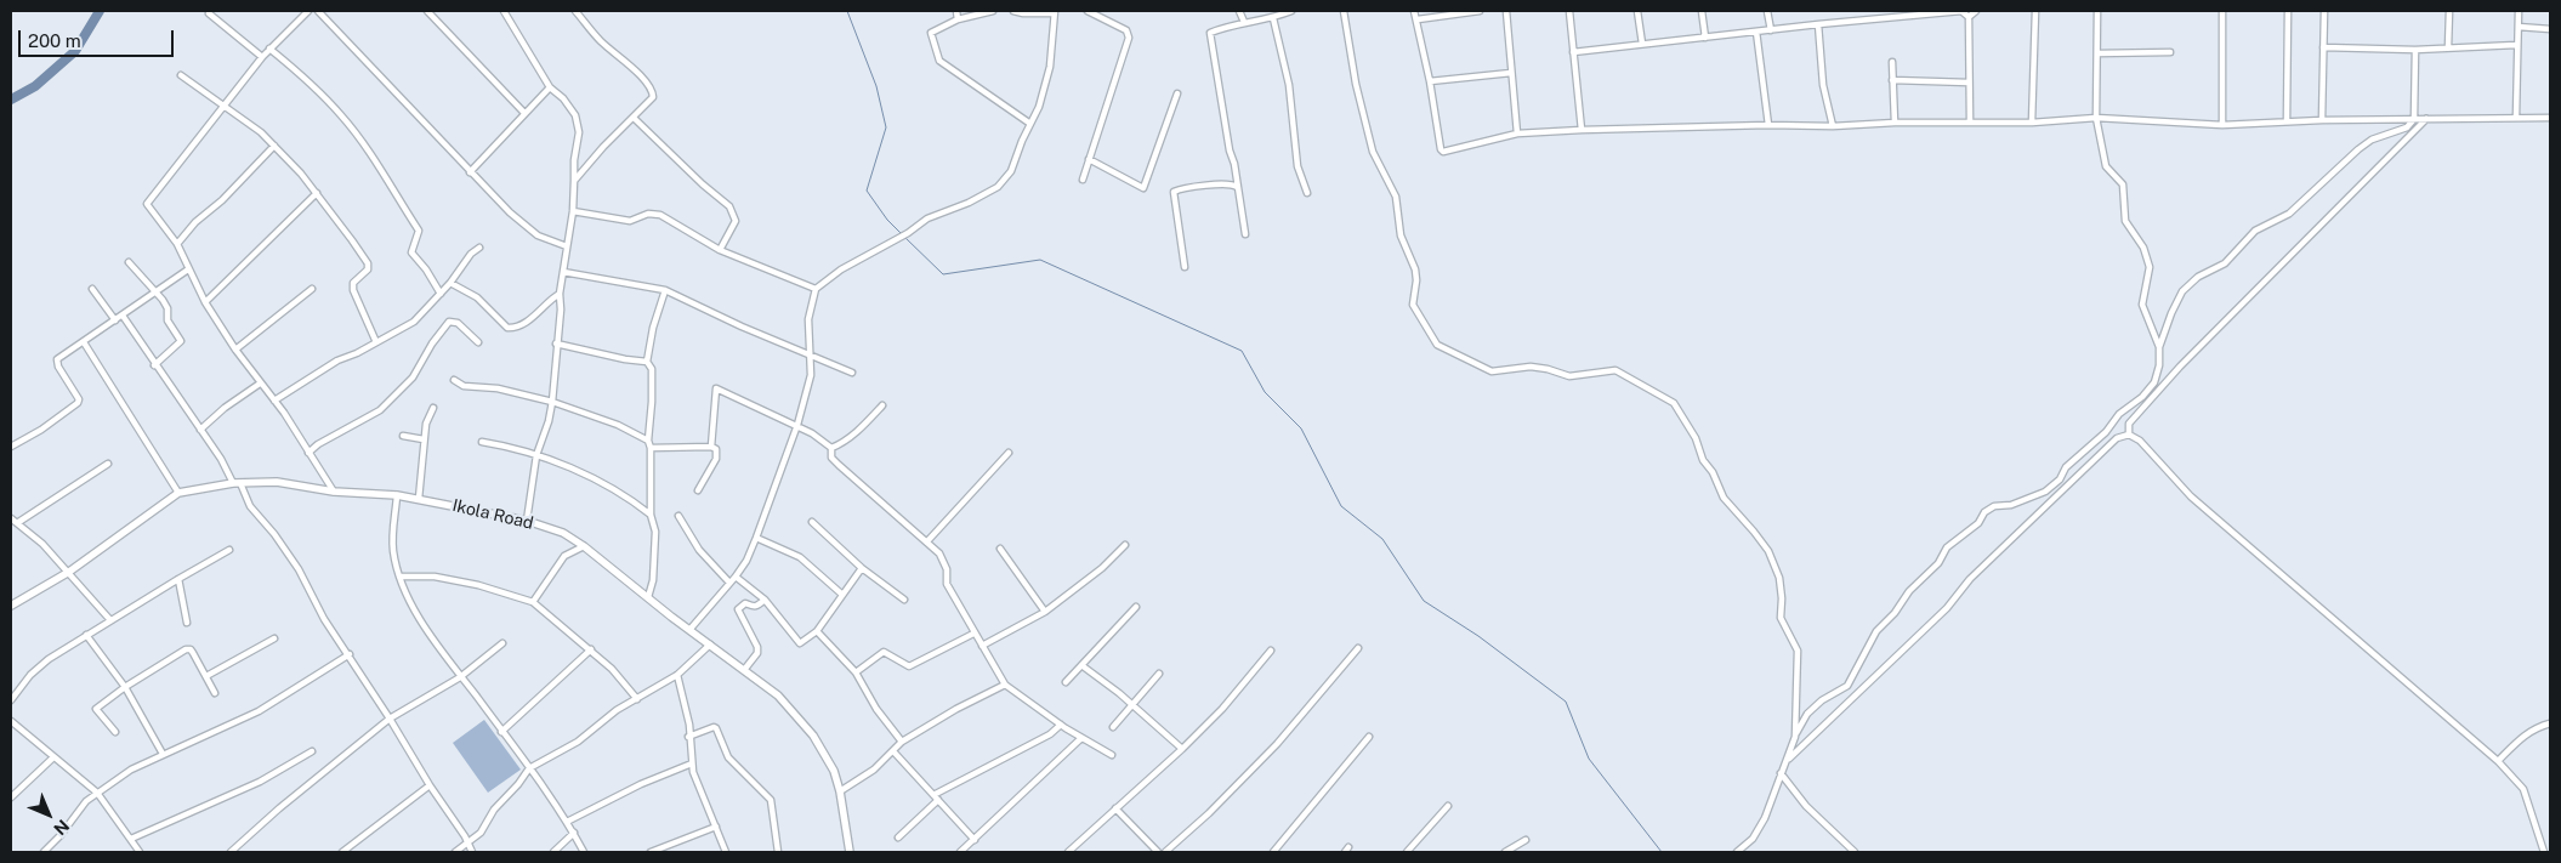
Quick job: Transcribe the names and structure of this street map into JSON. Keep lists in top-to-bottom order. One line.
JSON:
{"streets":{"street":["Ikola Road"]},"scale_bar":"200 m","north":"bottom right"}
